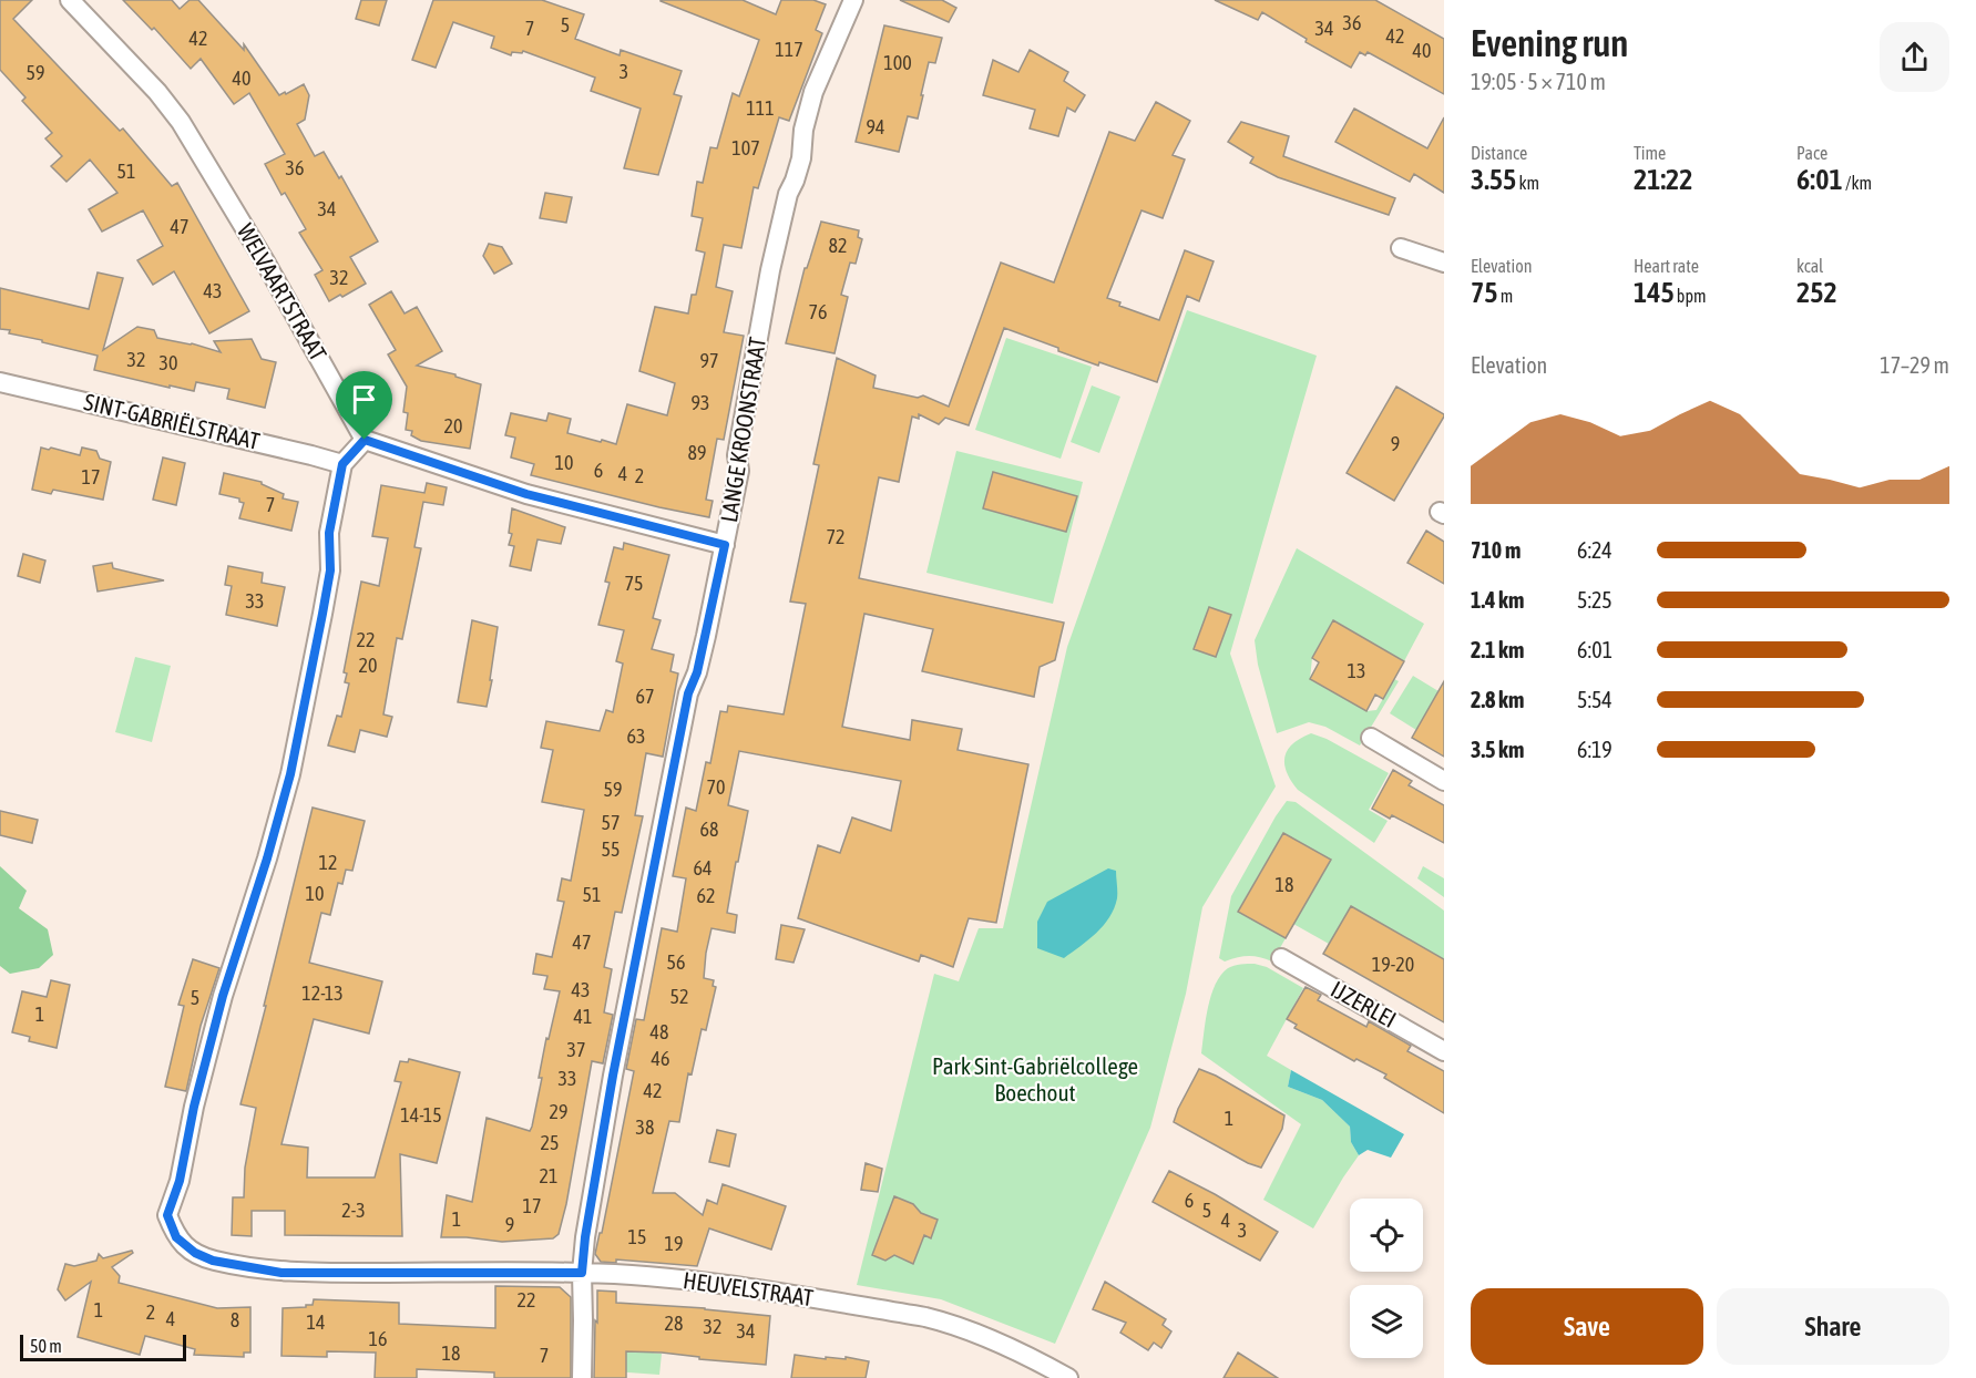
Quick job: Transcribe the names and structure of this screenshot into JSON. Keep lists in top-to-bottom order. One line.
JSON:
{"streets":{"street":["WELVAARTSTRAAT","SINT-GABRIËLSTRAAT","LANGE KROONSTRAAT","IJZERLEI","HEUVELSTRAAT"]},"crossings":[["SINT-GABRIËLSTRAAT","HEUVELSTRAAT"],["LANGE KROONSTRAAT","HEUVELSTRAAT"]],"parks":["Park Sint-Gabriëlcollege Boechout"],"house_numbers":["36","5","7","34","42","42","117","40","100","3","59","40","111","94","107","36","51","34","47","82","32","43","76","32","97","30","93","20","9","89","10","6","4","2","17","7","72","75","33","22","20","13","67","63","70","59","57","68","55","12","64","18","10","51","62","47","56","19-20","43","12-13","52","5","1","41","48","37","46","33","42","29","14-15","1","38","25","21","6","17","2-3","5","1","4","9","3","15","19","22","1","2","4","8","14","28","32","34","16","18","7"],"scale_bar":"50 m","page":{"heading":["Evening run","19:05 · 5 × 710 m"],"stats":[["Distance","3.55 km"],["Time","21:22"],["Pace","6:01 /km"],["Elevation","75 m"],["Heart rate","145 bpm"],["kcal","252"]],"chart":["Elevation","17–29 m"],"list":[{"name":"710 m","note":"6:24"},{"name":"1.4 km","note":"5:25"},{"name":"2.1 km","note":"6:01"},{"name":"2.8 km","note":"5:54"},{"name":"3.5 km","note":"6:19"}],"buttons":["Save","Share"],"scale":"50 m"}}
